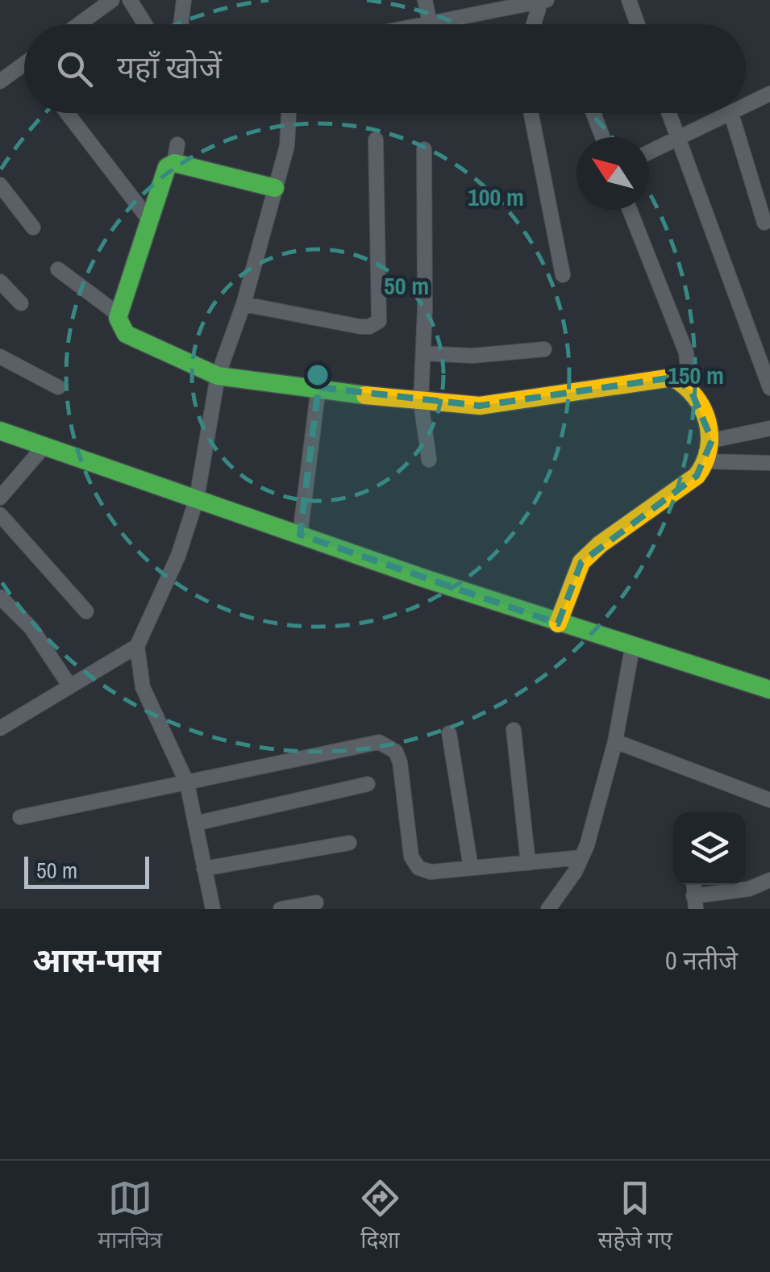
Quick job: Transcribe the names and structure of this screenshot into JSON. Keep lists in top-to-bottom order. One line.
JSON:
{"scale_bar":"50 m","north":"top left","page":{"search":"यहाँ खोजें","scale":"50 m","heading":["आस-पास","0 नतीजे"],"nav":["मानचित्र","दिशा","सहेजे गए"]},"rings":["100 m","50 m","150 m"]}
